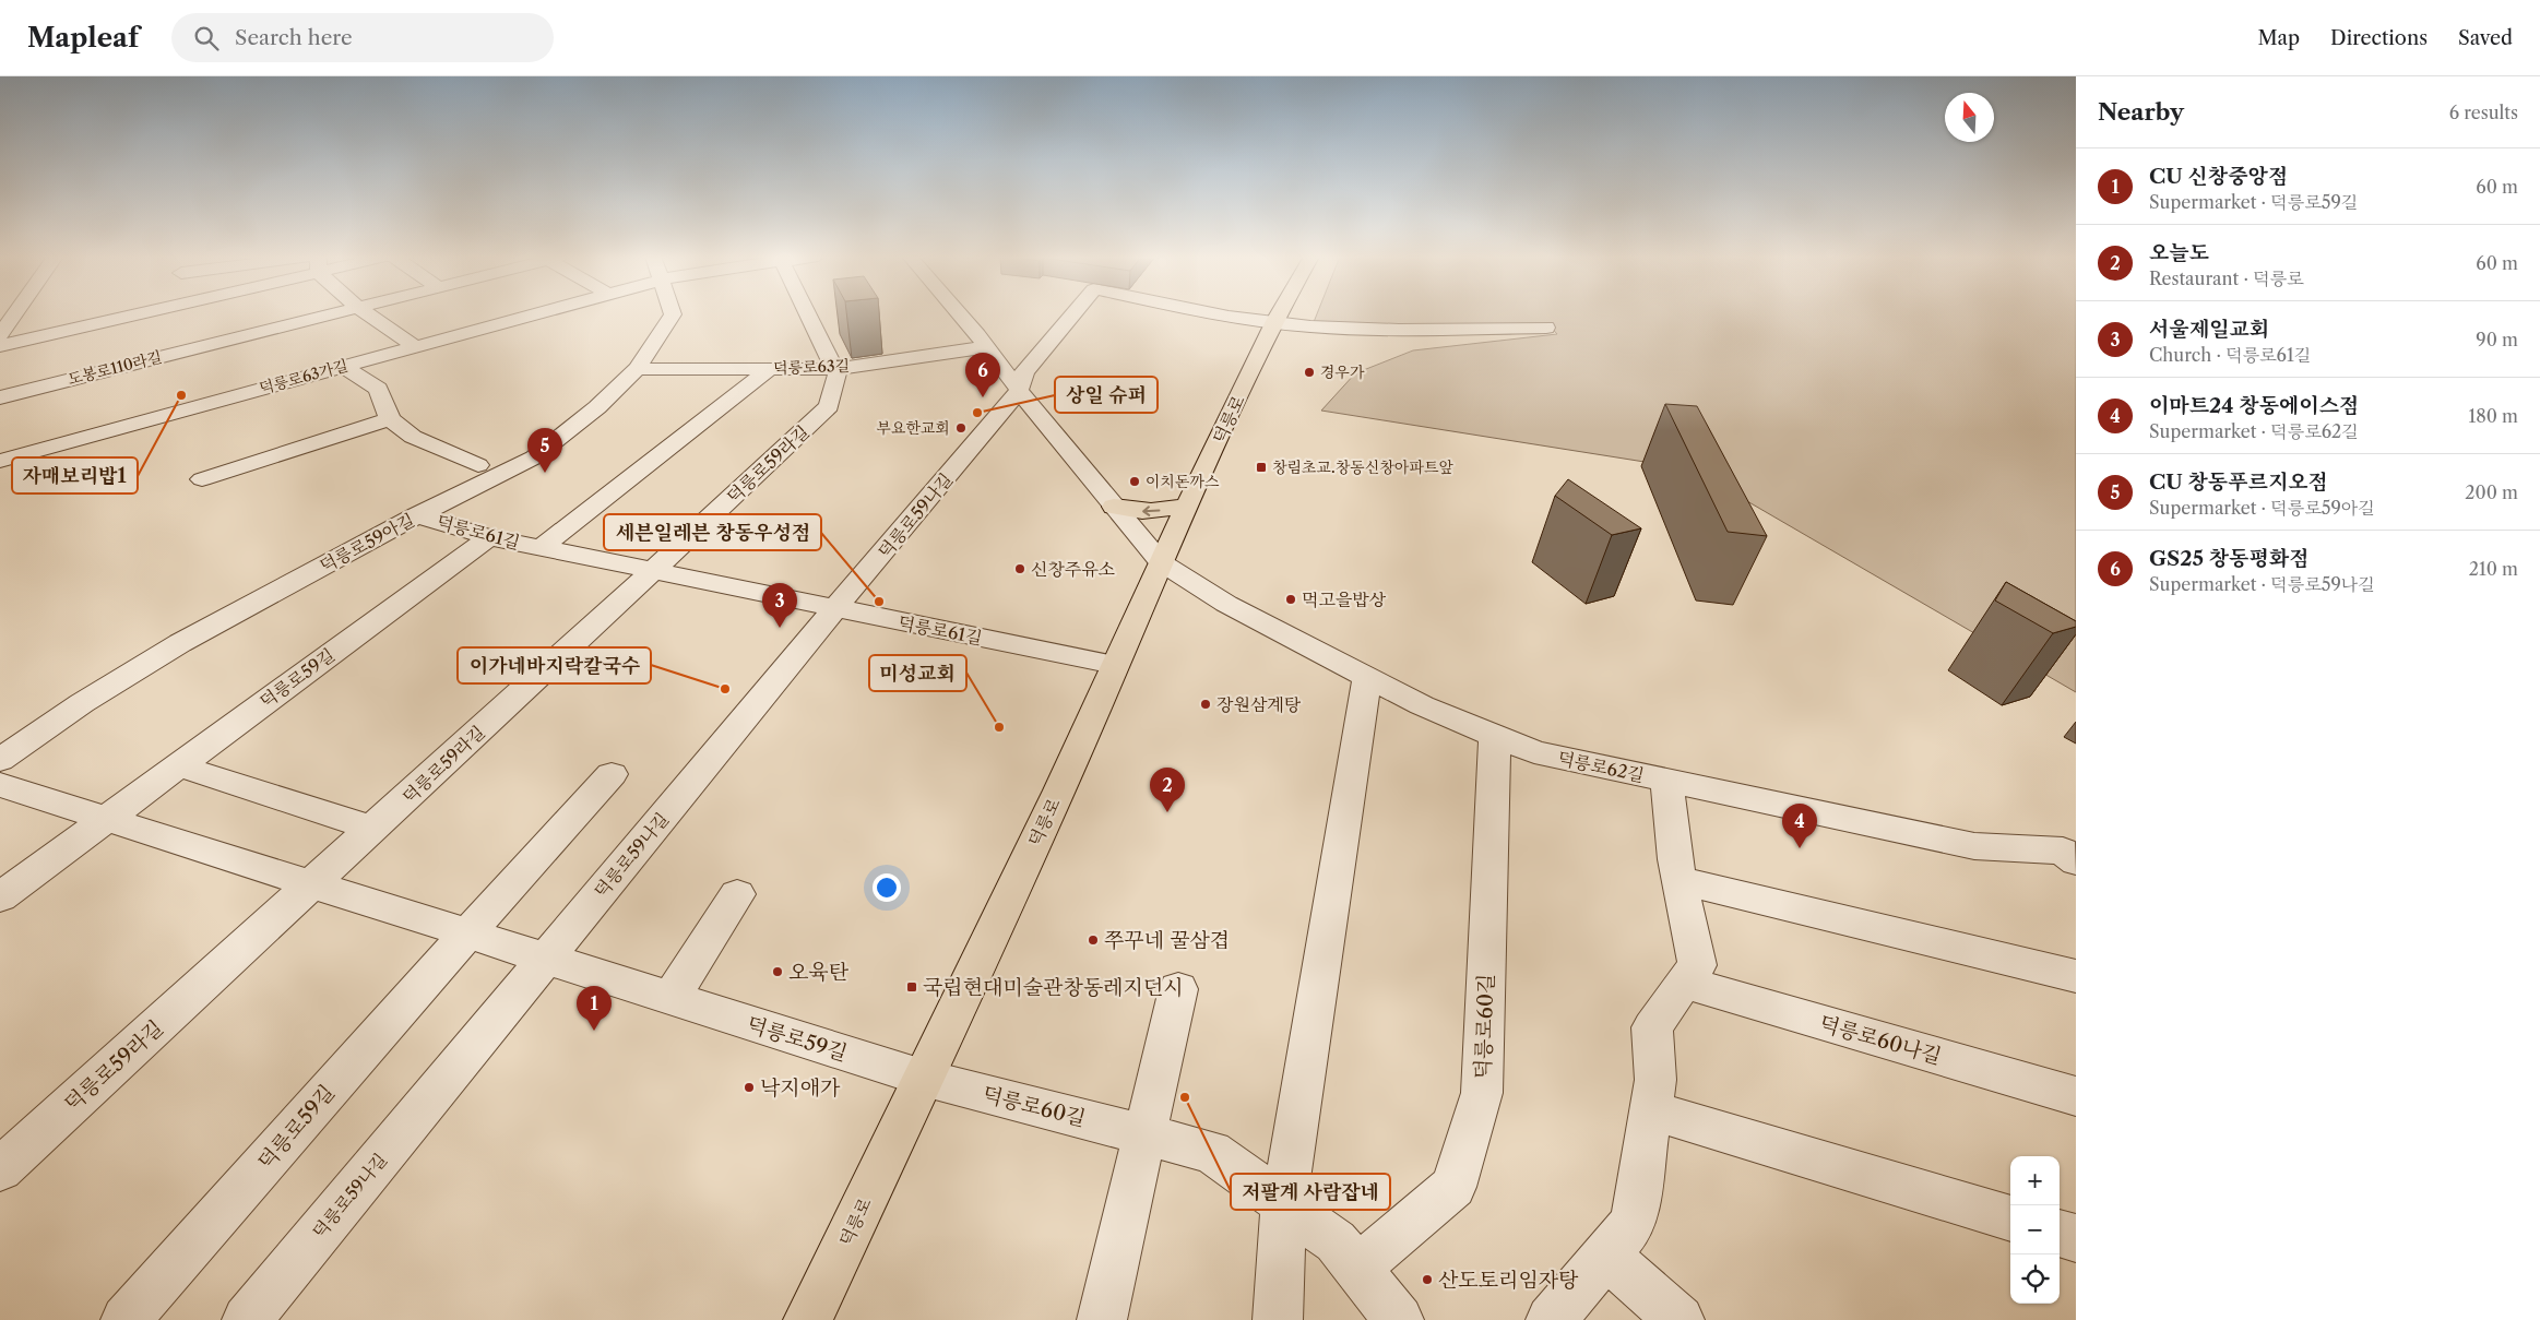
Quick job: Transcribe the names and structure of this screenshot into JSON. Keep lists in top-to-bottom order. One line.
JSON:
{"streets":{"main road":["덕릉로"],"street":["덕릉로63길","도봉로110라길","덕릉로63가길","덕릉로59라길","덕릉로59나길","덕릉로61길","덕릉로59아길","덕릉로59길","덕릉로62길","덕릉로60길","덕릉로60나길"]},"crossings":[["덕릉로63길","덕릉로59라길"],["덕릉로63길","덕릉로61길"],["덕릉로63길","덕릉로59아길"],["덕릉로","덕릉로61길"],["덕릉로","덕릉로59길"],["덕릉로","덕릉로62길"],["덕릉로","덕릉로60길"],["덕릉로59라길","덕릉로61길"],["덕릉로59라길","덕릉로59길"],["덕릉로59나길","덕릉로61길"],["덕릉로59나길","덕릉로59길"],["덕릉로61길","덕릉로59아길"],["덕릉로61길","덕릉로59길"],["덕릉로59길","덕릉로60길"],["덕릉로62길","덕릉로60길"]],"places":{"other":["경우가","자매보리밥1","상일 슈퍼","부요한교회","이치돈까스","신창주유소","먹고을밥상","세븐일레븐 창동우성점","이가네바지락칼국수","장원삼계탕","미성교회","쭈꾸네 꿀삼겹","오육탄","낙지애가","저팔계 사람잡네","산도토리임자탕"],"transit":["창림초교.창동신창아파트앞","국립현대미술관창동레지던시"]},"north":"top","page":{"header":"Mapleaf","search":"Search here","nav":["Map","Directions","Saved"],"heading":["Nearby","6 results"],"list":[{"mark":"1","name":"CU 신창중앙점","note":"Supermarket · 덕릉로59길","value":"60 m"},{"mark":"2","name":"오늘도","note":"Restaurant · 덕릉로","value":"60 m"},{"mark":"3","name":"서울제일교회","note":"Church · 덕릉로61길","value":"90 m"},{"mark":"4","name":"이마트24 창동에이스점","note":"Supermarket · 덕릉로62길","value":"180 m"},{"mark":"5","name":"CU 창동푸르지오점","note":"Supermarket · 덕릉로59아길","value":"200 m"},{"mark":"6","name":"GS25 창동평화점","note":"Supermarket · 덕릉로59나길","value":"210 m"}],"pins":["6","5","3","2","4","1"],"map_buttons":["+","−"]}}
